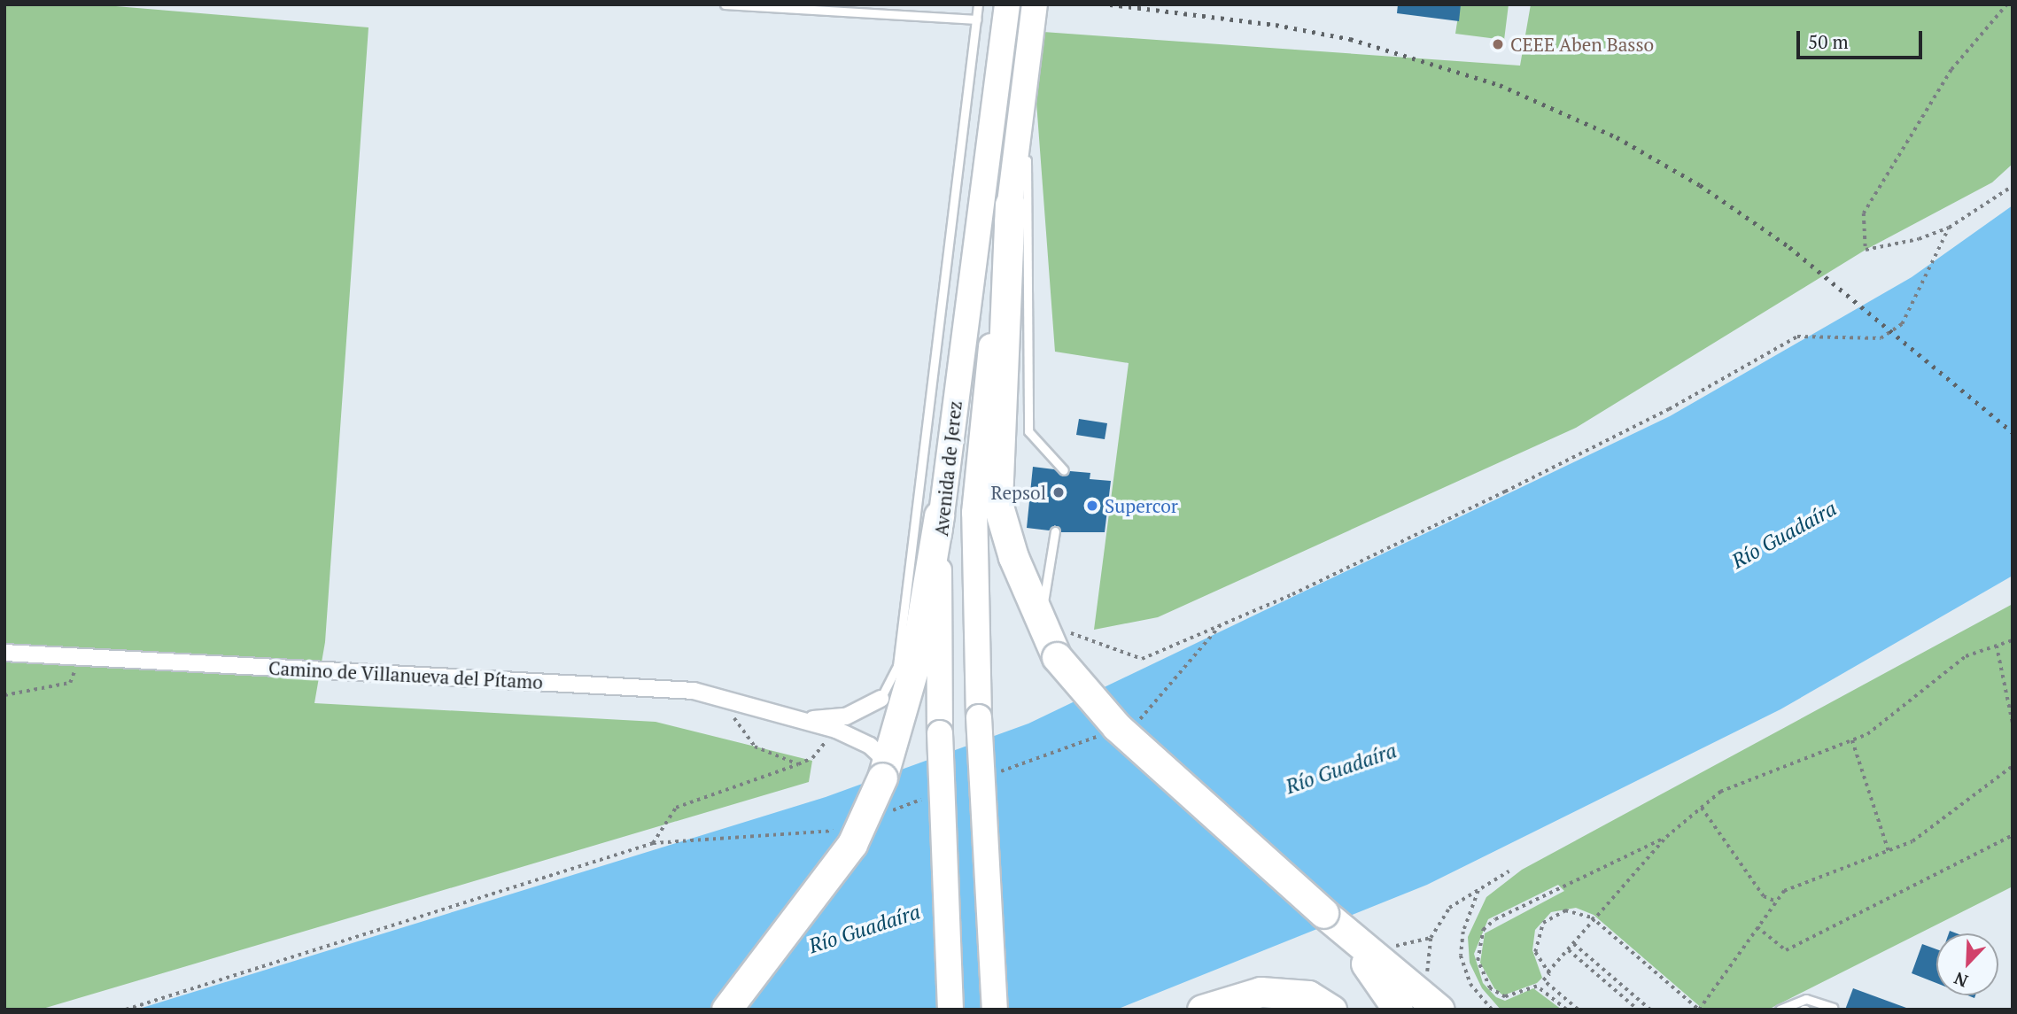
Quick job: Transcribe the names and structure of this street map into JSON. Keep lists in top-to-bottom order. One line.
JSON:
{"streets":{"main road":["Avenida de Jerez"],"street":["Camino de Villanueva del Pítamo"]},"water":["Río Guadaíra"],"places":["CEEE Aben Basso","Repsol","Supercor"],"scale_bar":"50 m","north":"bottom left"}
